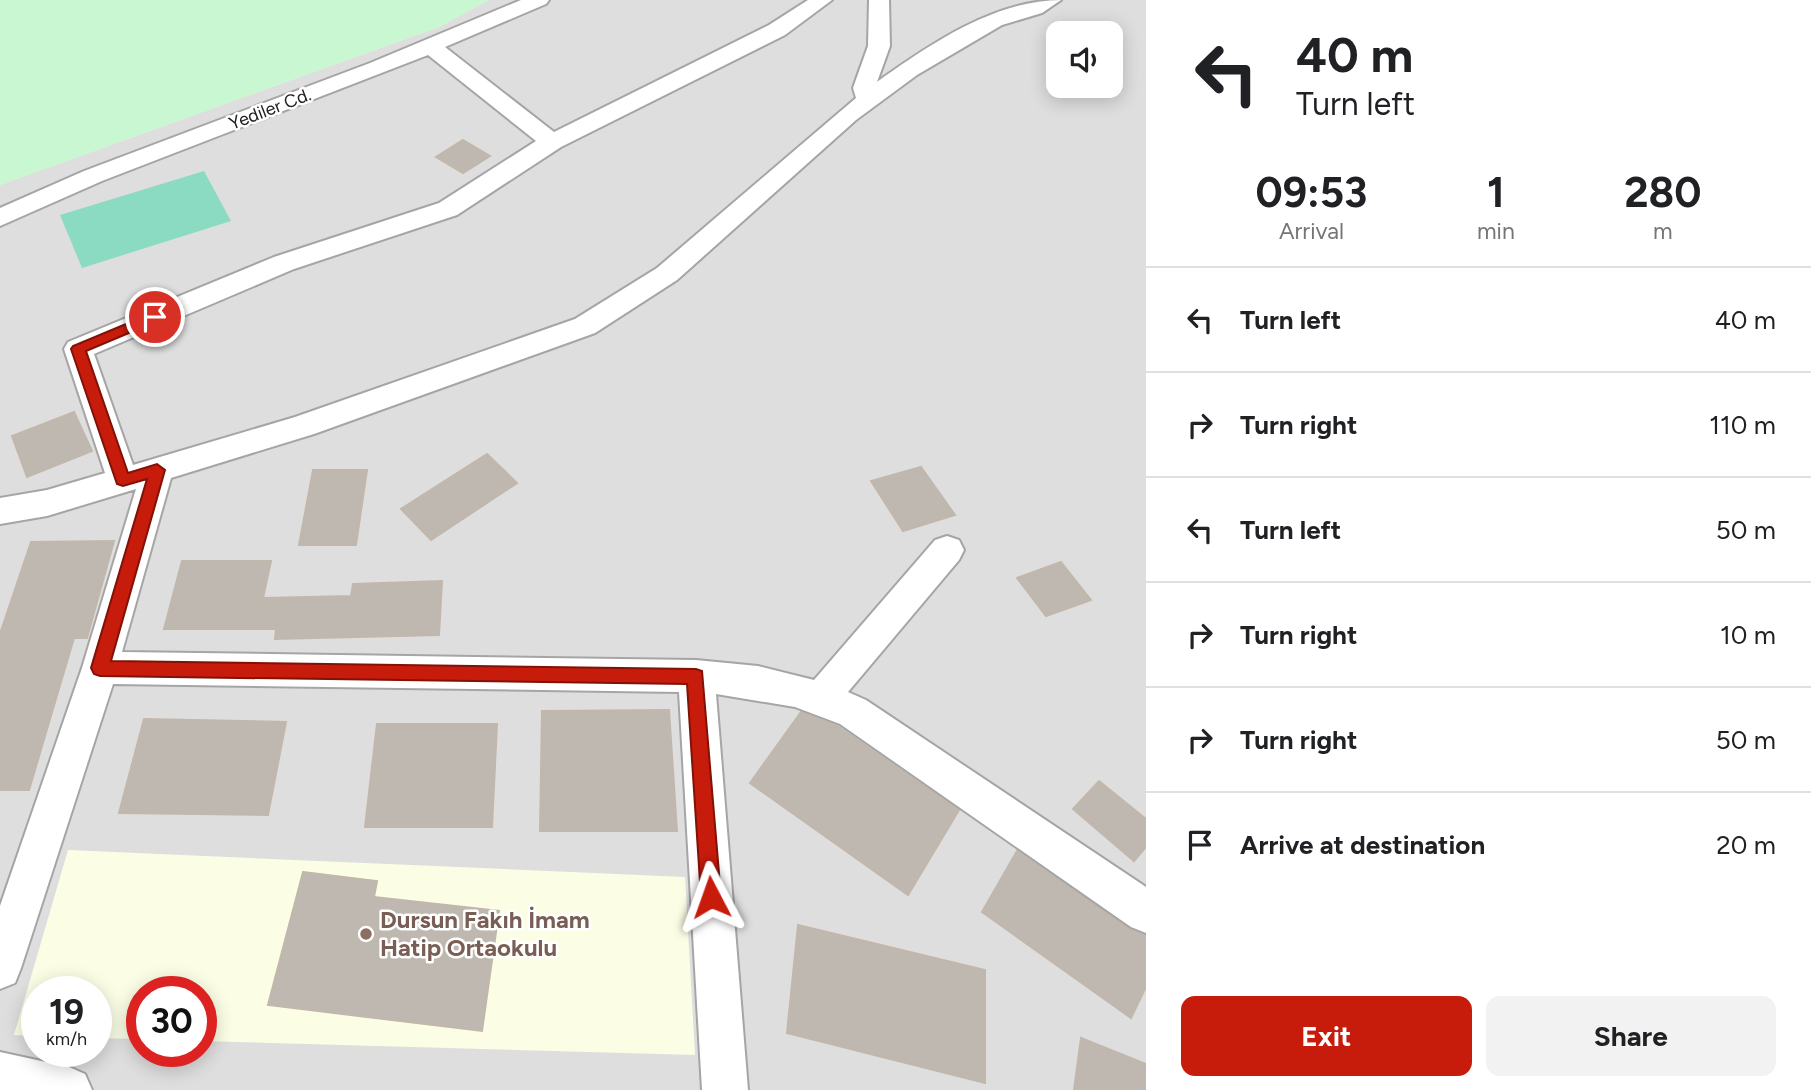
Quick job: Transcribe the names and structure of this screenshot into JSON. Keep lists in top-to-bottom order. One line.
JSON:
{"streets":{"street":["Yediler Cd."]},"places":["Dursun Fakıh İmam Hatip Ortaokulu"],"page":{"turn":["40 m","Turn left"],"eta":["09:53","Arrival","1","min","280","m"],"list":[{"name":"Turn left","value":"40 m"},{"name":"Turn right","value":"110 m"},{"name":"Turn left","value":"50 m"},{"name":"Turn right","value":"10 m"},{"name":"Turn right","value":"50 m"},{"name":"Arrive at destination","value":"20 m"}],"speed":"19 km/h","limit":"30","buttons":["Exit","Share"]}}
